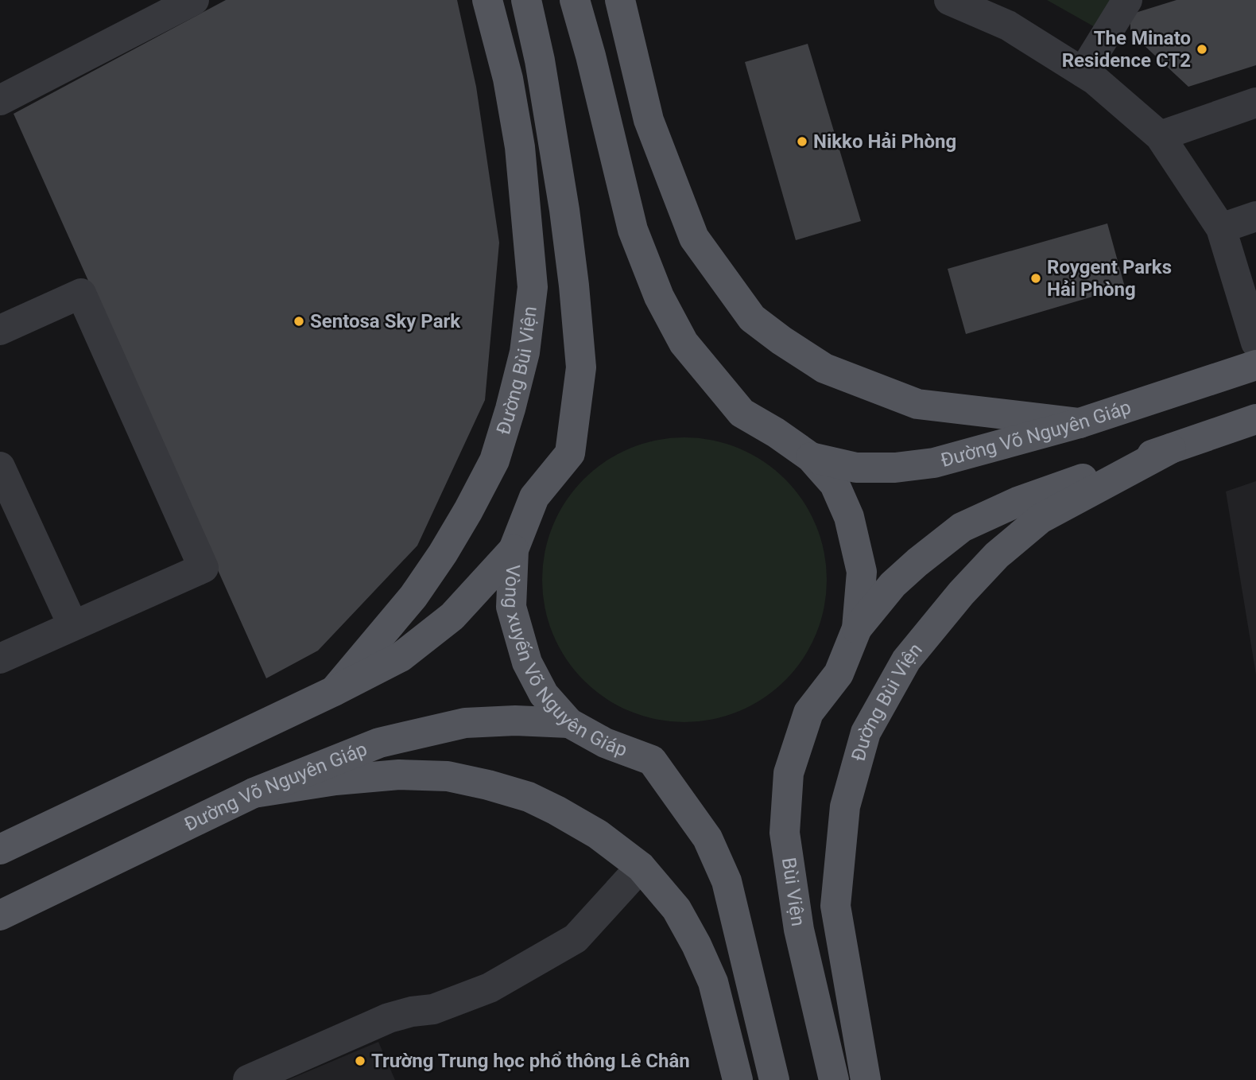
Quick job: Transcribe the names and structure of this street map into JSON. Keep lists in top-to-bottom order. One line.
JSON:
{"streets":{"main road":["Đường Bùi Viện","Đường Võ Nguyên Giáp","Vòng xuyến Võ Nguyên Giáp","Bùi Viện"]},"crossings":[["Đường Võ Nguyên Giáp","Vòng xuyến Võ Nguyên Giáp"]],"places":["The Minato Residence CT2","Nikko Hải Phòng","Roygent Parks Hải Phòng","Sentosa Sky Park","Trường Trung học phổ thông Lê Chân"]}
